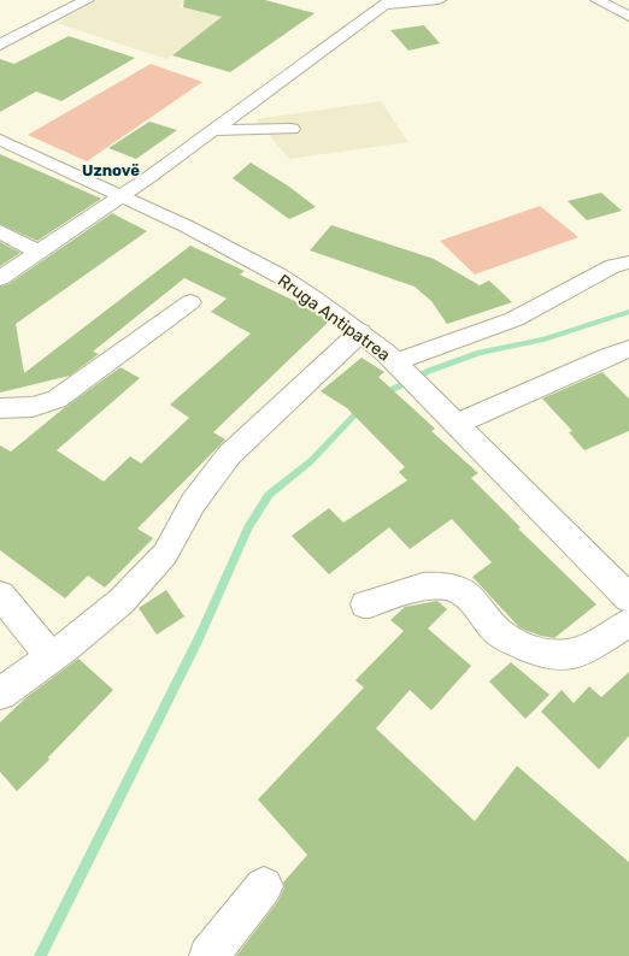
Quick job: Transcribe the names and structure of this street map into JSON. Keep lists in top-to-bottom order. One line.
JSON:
{"streets":{"street":["Rruga Antipatrea"]},"districts":["Uznovë"]}
